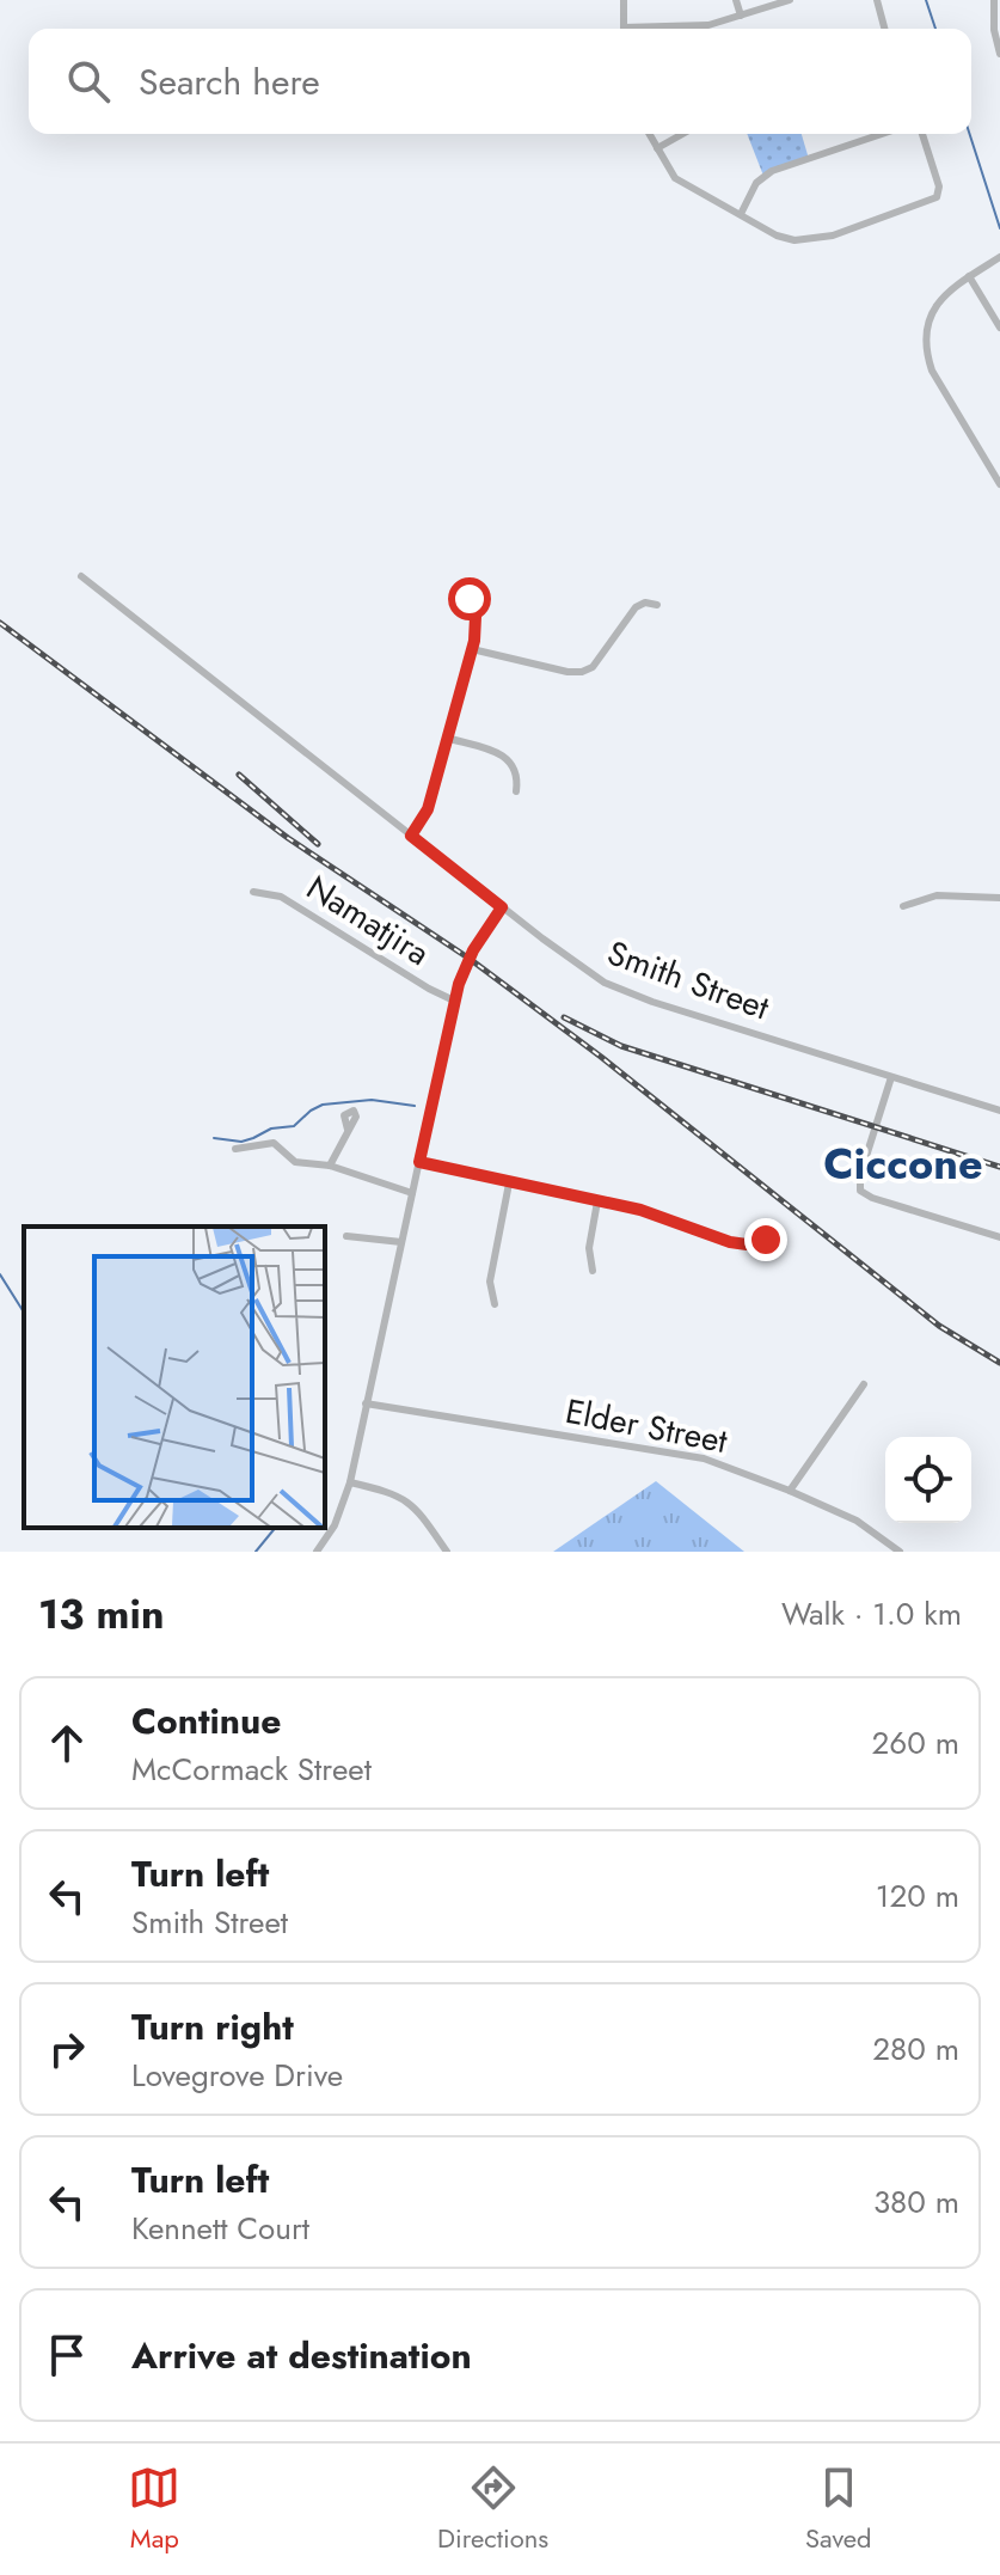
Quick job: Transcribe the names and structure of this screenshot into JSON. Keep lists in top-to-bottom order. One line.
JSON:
{"streets":{"street":["Namatjira","Smith Street","Elder Street"]},"districts":["Ciccone"],"page":{"search":"Search here","heading":["13 min","Walk · 1.0 km"],"list":[["Continue","McCormack Street","260 m"],["Turn left","Smith Street","120 m"],["Turn right","Lovegrove Drive","280 m"],["Turn left","Kennett Court","380 m"],"Arrive at destination"],"nav":["Map","Directions","Saved"]}}
